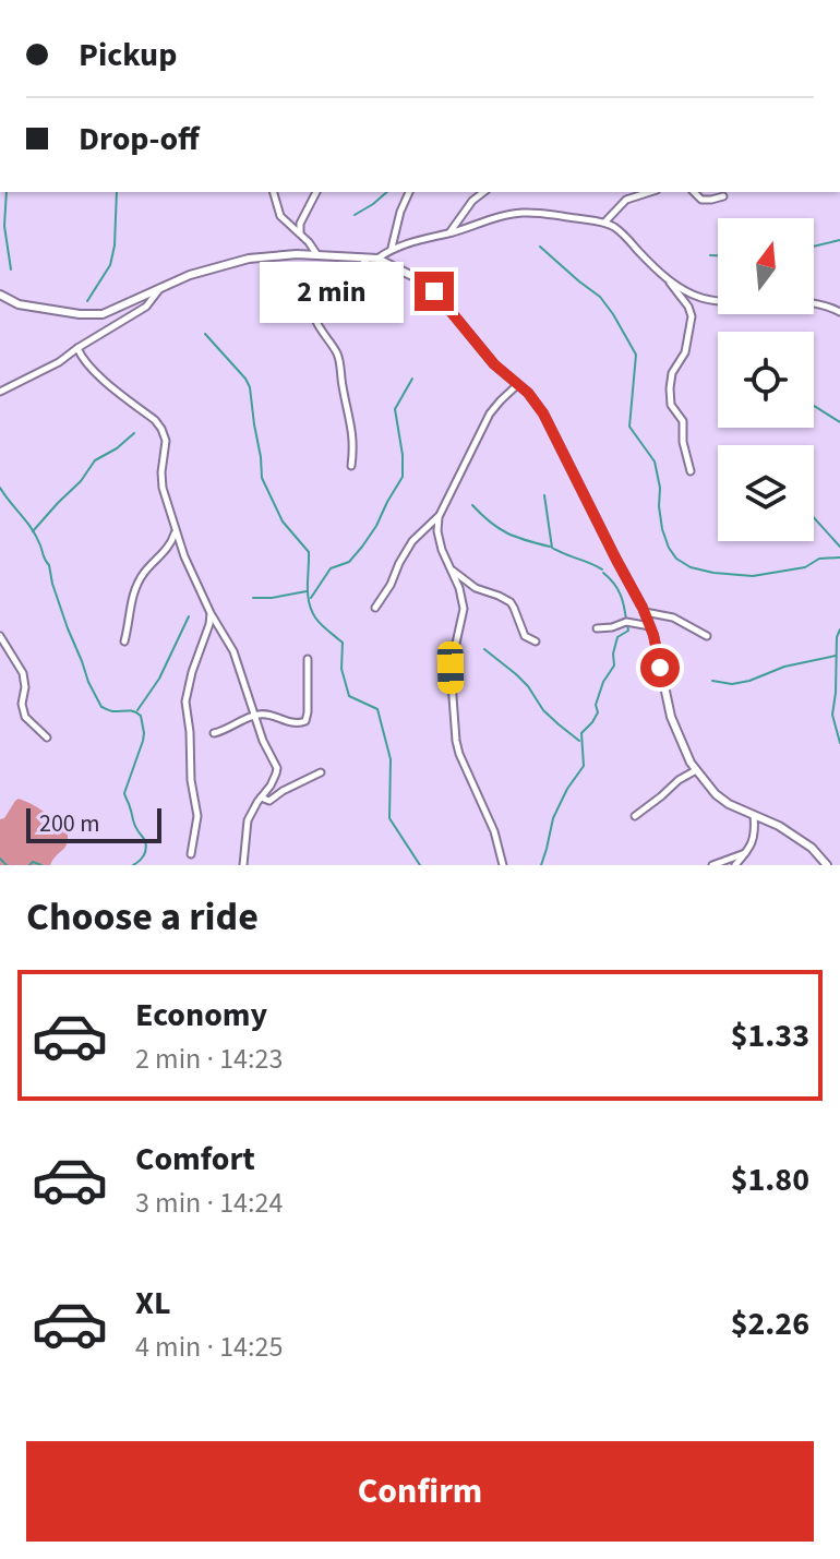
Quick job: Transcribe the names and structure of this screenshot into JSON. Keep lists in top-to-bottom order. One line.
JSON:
{"scale_bar":"200 m","north":"top","page":{"banner":["Pickup","Drop-off"],"bubble":"2 min","scale":"200 m","heading":"Choose a ride","list":[{"name":"Economy","note":"2 min · 14:23","value":"$1.33"},{"name":"Comfort","note":"3 min · 14:24","value":"$1.80"},{"name":"XL","note":"4 min · 14:25","value":"$2.26"}],"buttons":"Confirm"}}
